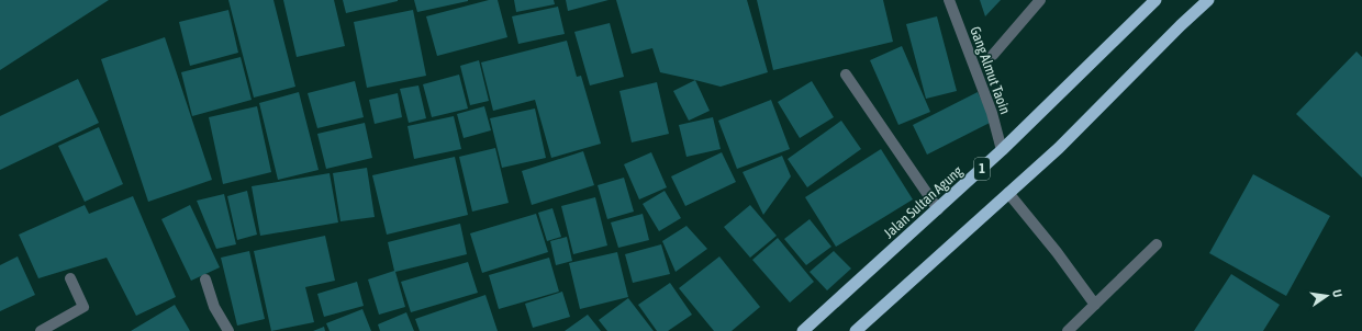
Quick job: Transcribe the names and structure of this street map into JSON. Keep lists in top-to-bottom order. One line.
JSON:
{"streets":{"highway":["1","Jalan Sultan Agung"],"street":["Gang Almut Taoin"]},"crossings":[["Gang Almut Taoin","Jalan Sultan Agung"]],"north":"right"}
